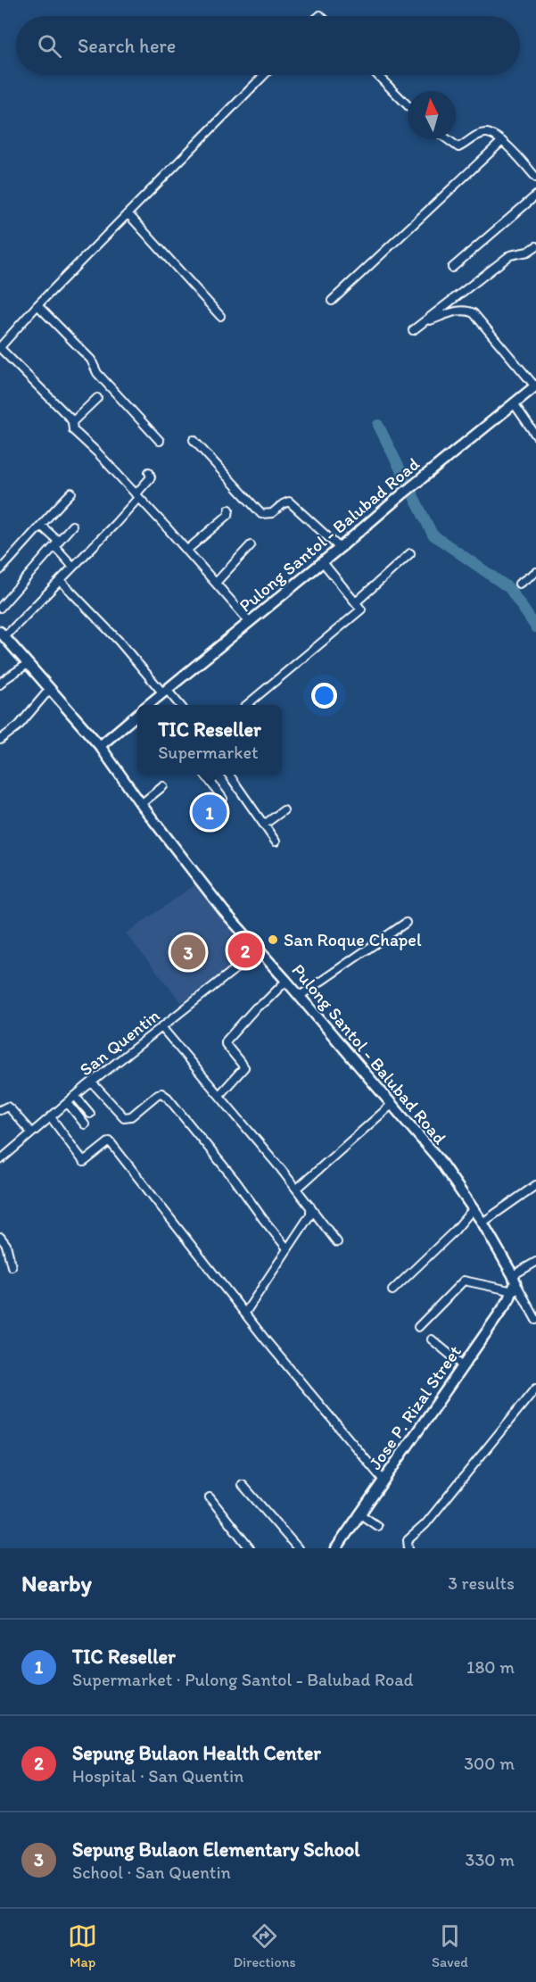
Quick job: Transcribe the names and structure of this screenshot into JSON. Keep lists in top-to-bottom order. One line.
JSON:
{"streets":{"street":["Pulong Santol - Balubad Road","San Quentin","Jose P. Rizal Street"]},"crossings":[["Pulong Santol - Balubad Road","San Quentin"],["Pulong Santol - Balubad Road","Jose P. Rizal Street"]],"places":["San Roque Chapel"],"north":"top","page":{"search":"Search here","popup":["TIC Reseller","Supermarket"],"pins":["1","2","3"],"heading":["Nearby","3 results"],"list":[{"mark":"1","name":"TIC Reseller","note":"Supermarket · Pulong Santol - Balubad Road","value":"180 m"},{"mark":"2","name":"Sepung Bulaon Health Center","note":"Hospital · San Quentin","value":"300 m"},{"mark":"3","name":"Sepung Bulaon Elementary School","note":"School · San Quentin","value":"330 m"}],"nav":["Map","Directions","Saved"]}}
